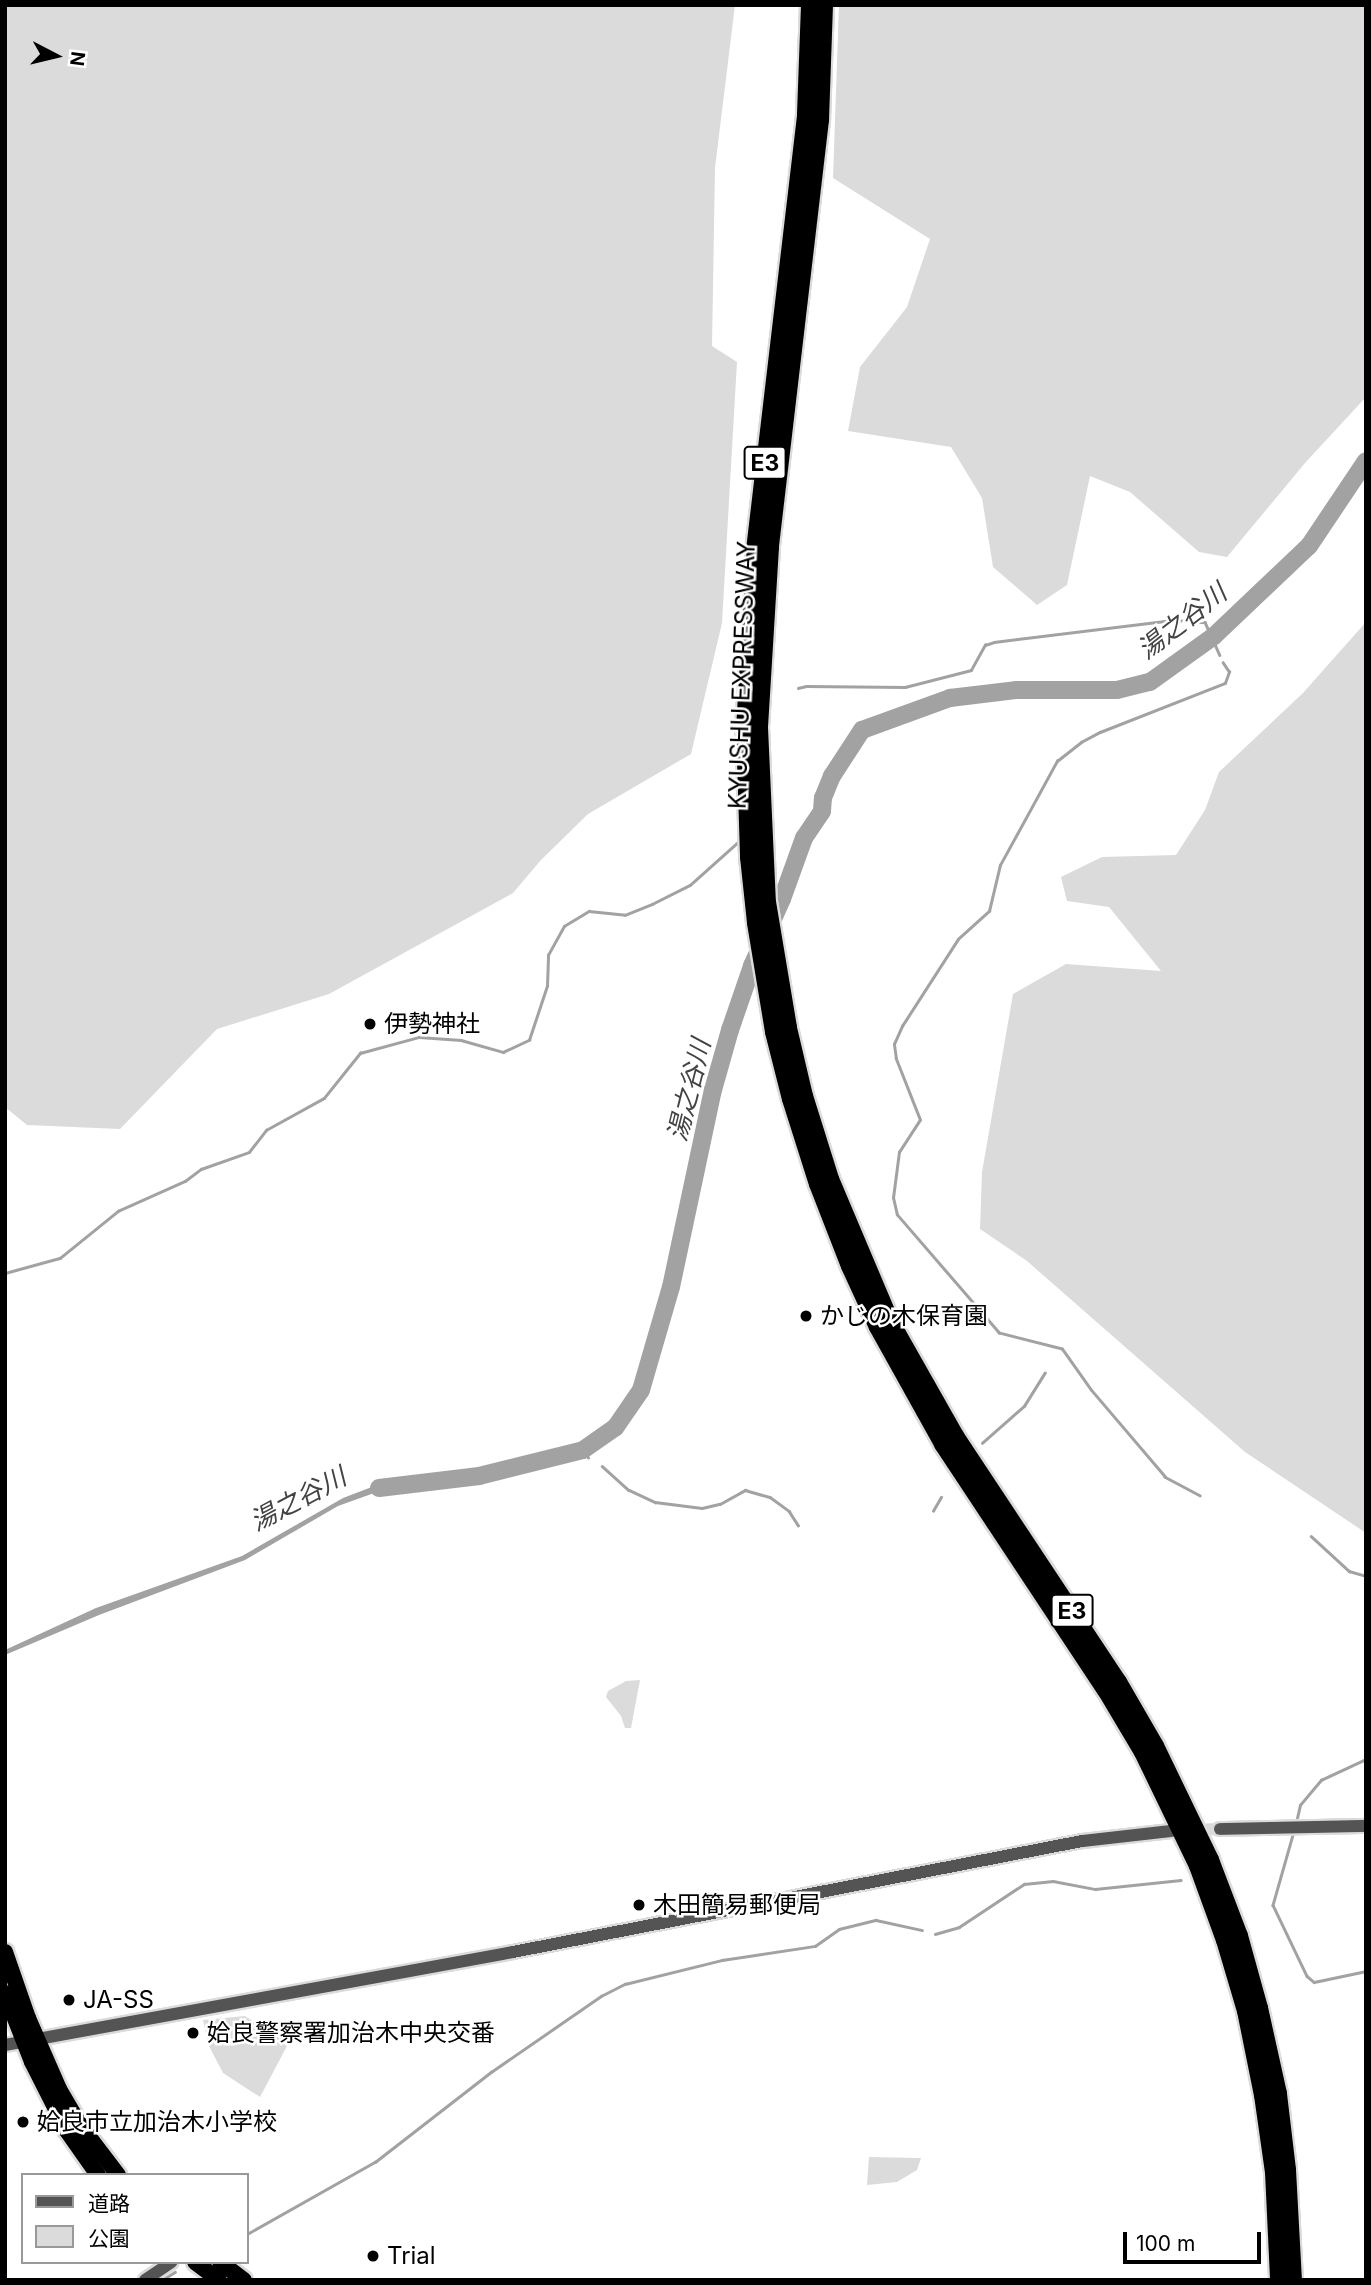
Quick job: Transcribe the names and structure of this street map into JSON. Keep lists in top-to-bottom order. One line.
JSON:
{"streets":{"highway":["E3","KYUSHU EXPRESSWAY"]},"water":["湯之谷川"],"places":["伊勢神社","かじの木保育園","木田簡易郵便局","JA-SS","姶良警察署加治木中央交番","姶良市立加治木小学校","Trial"],"legend":["道路","公園"],"scale_bar":"100 m","north":"right"}
